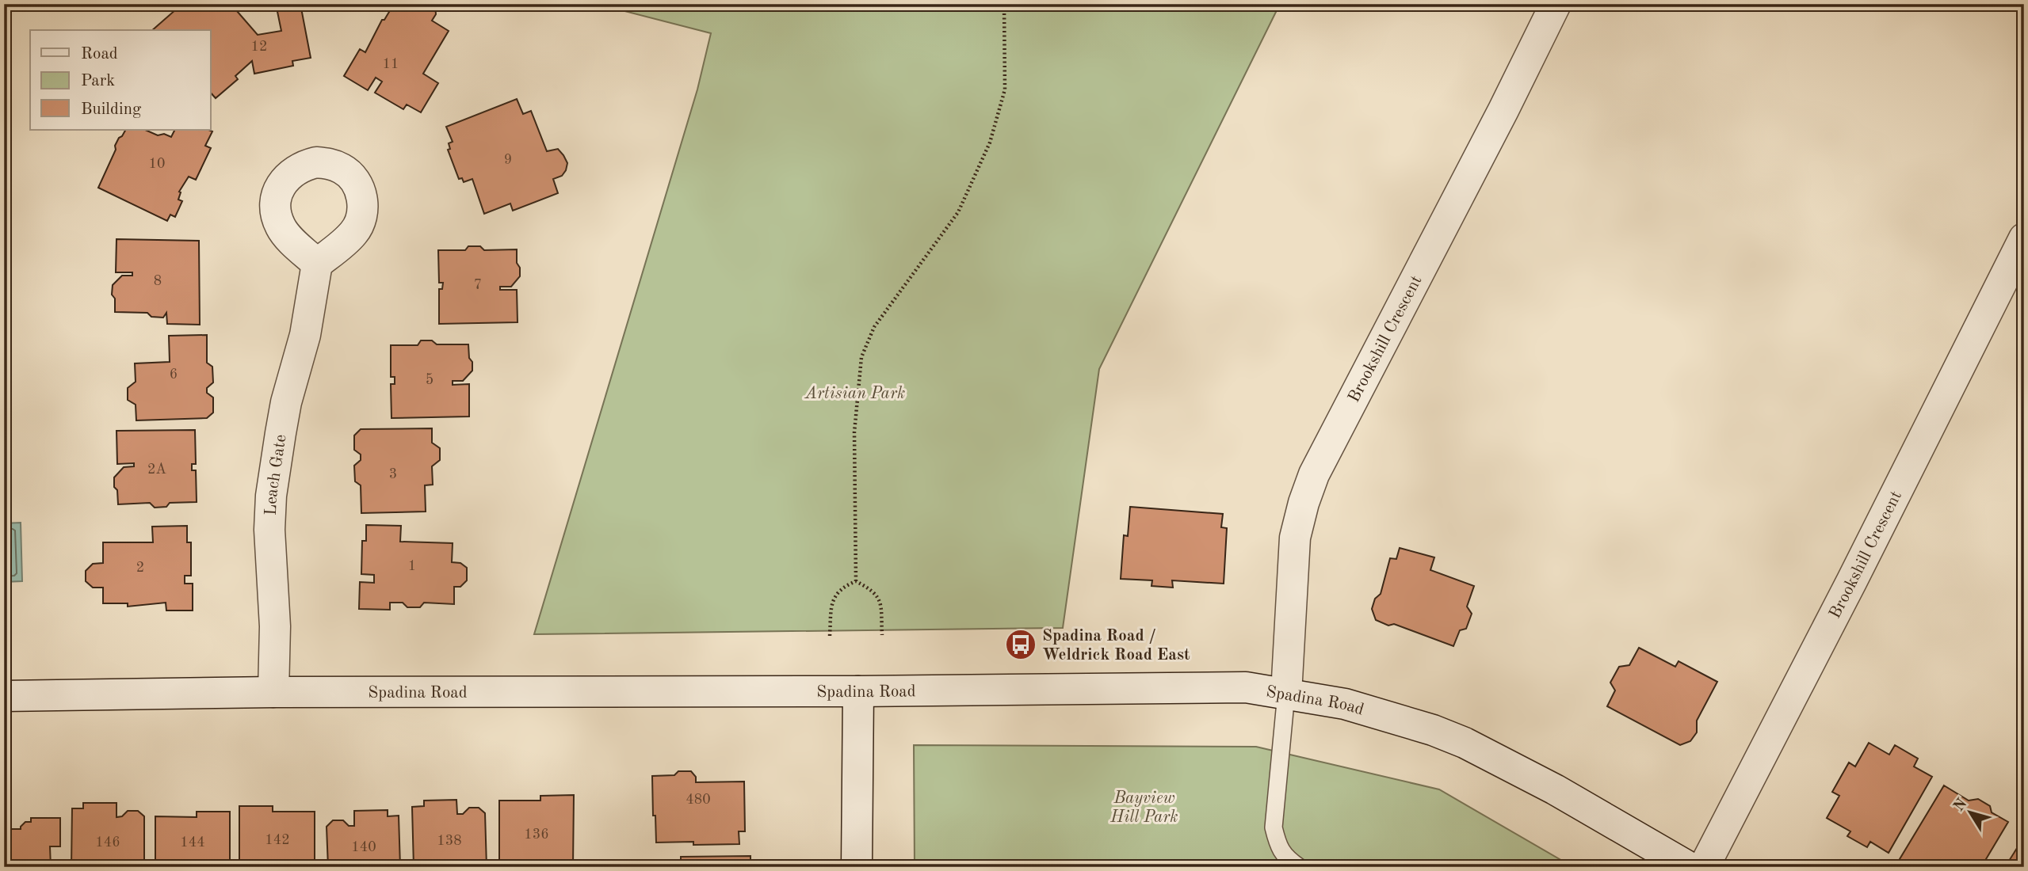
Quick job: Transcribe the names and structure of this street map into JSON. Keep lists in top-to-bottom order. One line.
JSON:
{"streets":{"street":["Brookshill Crescent","Leach Gate","Spadina Road"]},"crossings":[["Brookshill Crescent","Spadina Road"],["Leach Gate","Spadina Road"]],"parks":["Artisian Park","Bayview Hill Park"],"places":{"bus stop":["Spadina Road / Weldrick Road East"]},"house_numbers":["12","11","9","10","8","7","6","5","2A","3","1","2","480","136","142","138","146","144","140"],"legend":["Road","Park","Building"],"north":"top left"}
